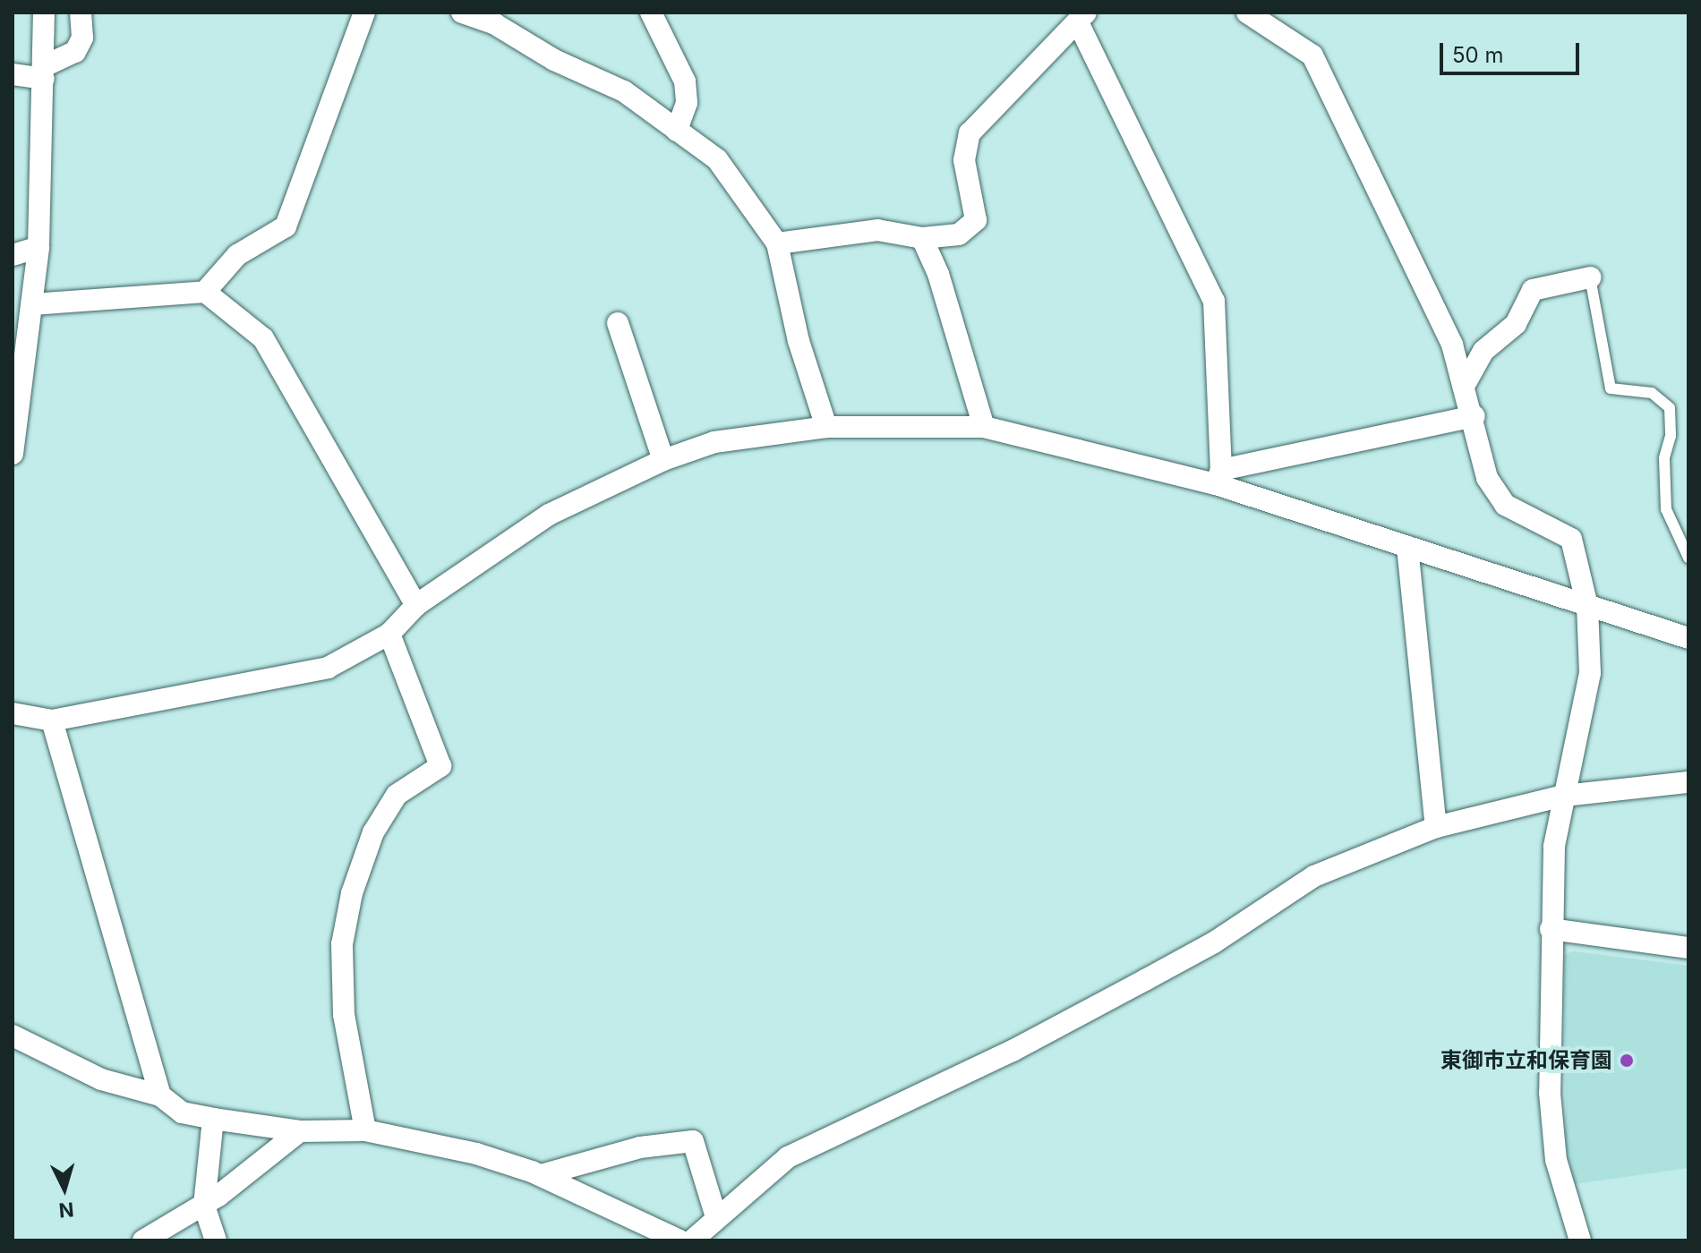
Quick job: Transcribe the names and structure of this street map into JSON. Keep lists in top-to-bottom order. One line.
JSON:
{"places":["東御市立和保育園"],"scale_bar":"50 m","north":"bottom"}
